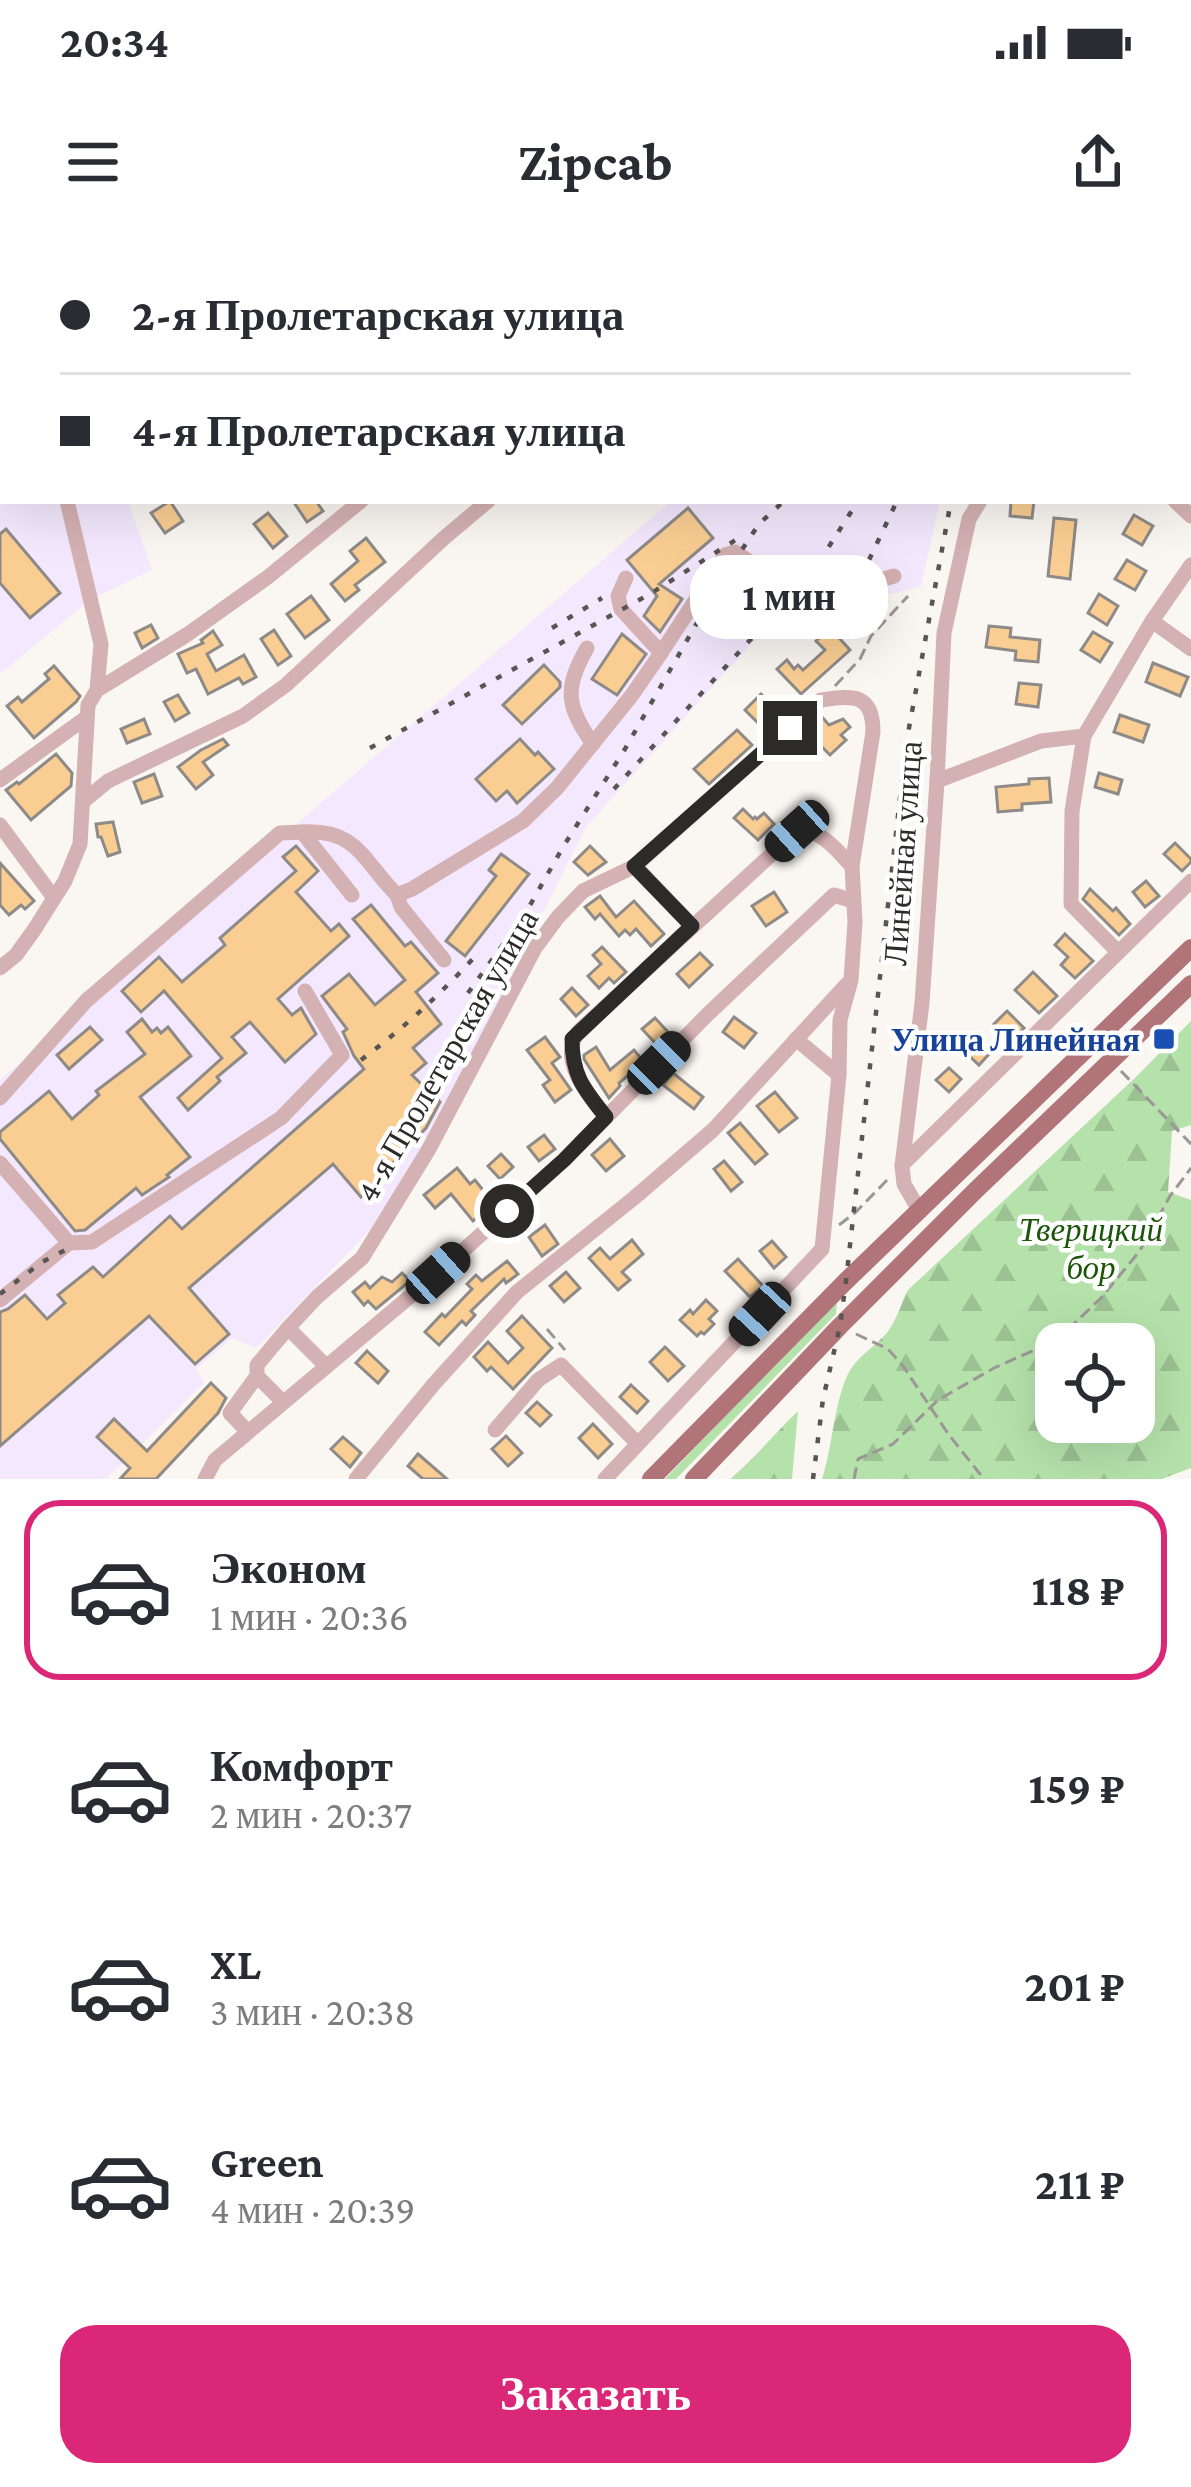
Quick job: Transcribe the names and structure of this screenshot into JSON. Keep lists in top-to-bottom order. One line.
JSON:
{"streets":{"street":["Линейная улица","4-я Пролетарская улица"]},"parks":["Тверицкий бор"],"places":{"transit":["Улица Линейная"]},"page":{"status":"20:34","header":"Zipcab","banner":["2-я Пролетарская улица","4-я Пролетарская улица"],"bubble":"1 мин","list":[{"name":"Эконом","note":"1 мин · 20:36","value":"118 ₽"},{"name":"Комфорт","note":"2 мин · 20:37","value":"159 ₽"},{"name":"XL","note":"3 мин · 20:38","value":"201 ₽"},{"name":"Green","note":"4 мин · 20:39","value":"211 ₽"}],"buttons":"Заказать"}}
